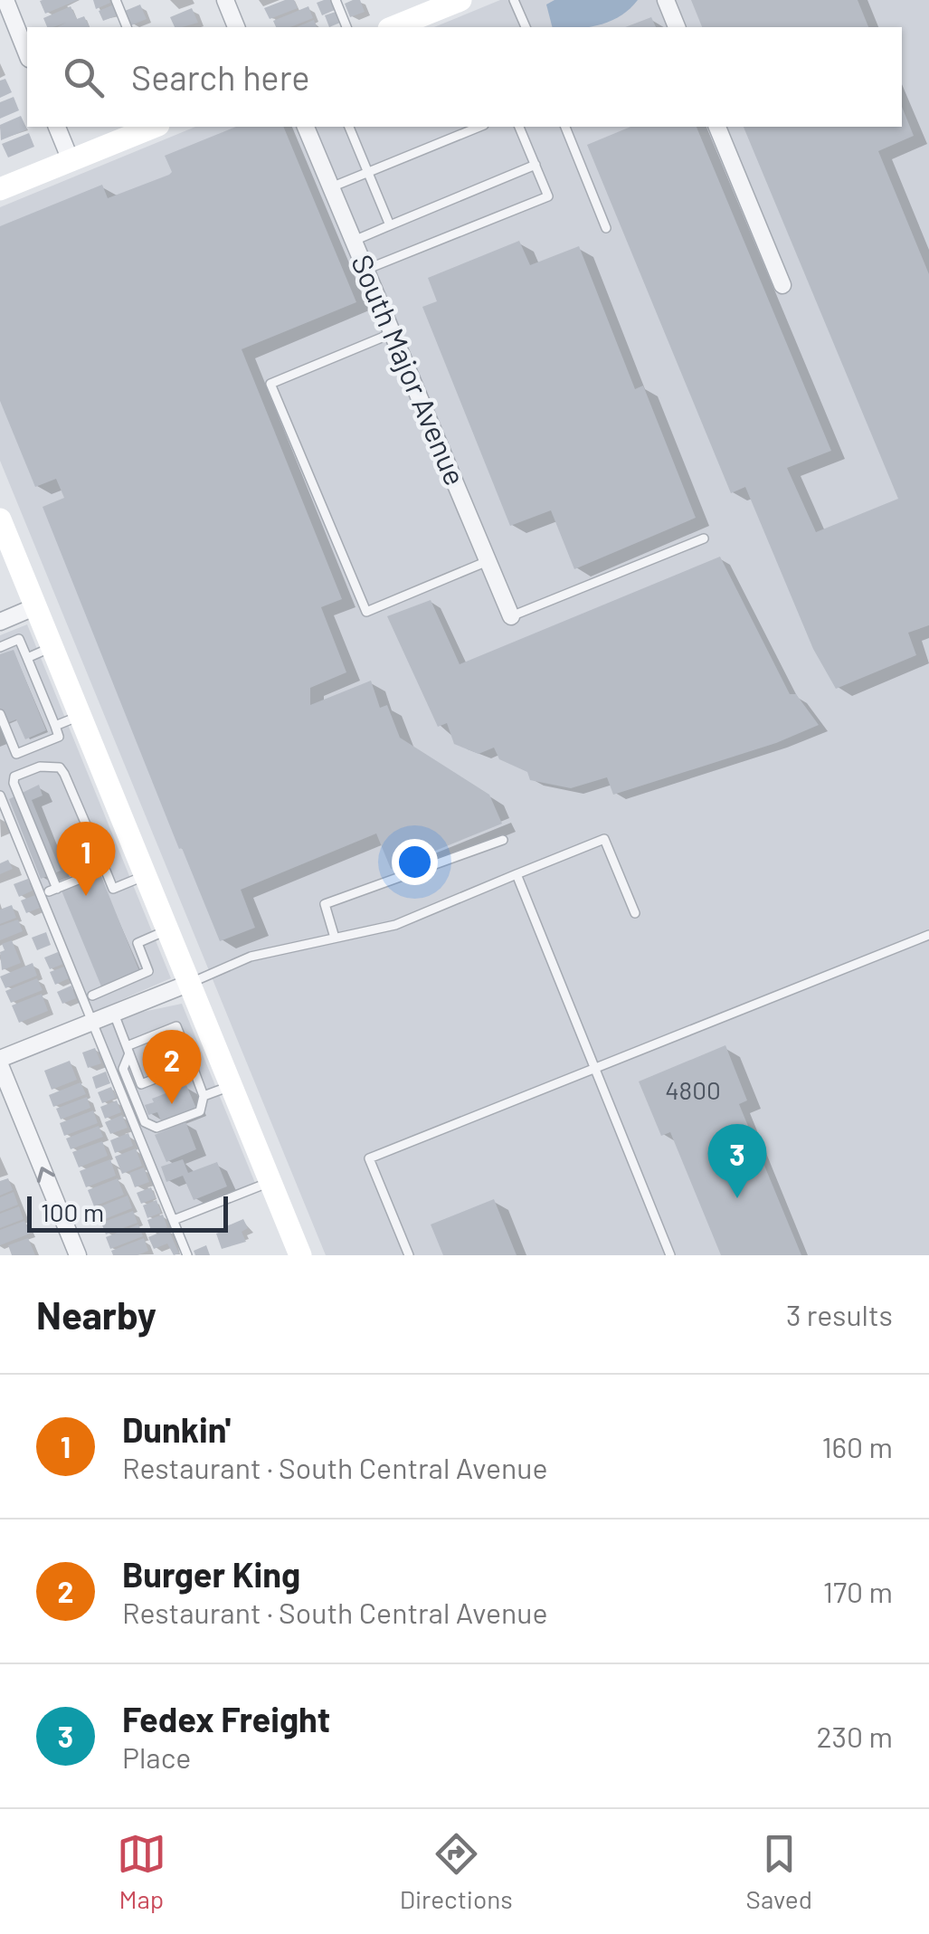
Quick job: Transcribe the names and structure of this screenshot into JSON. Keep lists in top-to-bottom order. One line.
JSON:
{"streets":{"street":["South Major Avenue"]},"house_numbers":["4800"],"scale_bar":"100 m","page":{"search":"Search here","pins":["1","2","3"],"scale":"100 m","heading":["Nearby","3 results"],"list":[{"mark":"1","name":"Dunkin'","note":"Restaurant · South Central Avenue","value":"160 m"},{"mark":"2","name":"Burger King","note":"Restaurant · South Central Avenue","value":"170 m"},{"mark":"3","name":"Fedex Freight","note":"Place","value":"230 m"}],"nav":["Map","Directions","Saved"]}}
